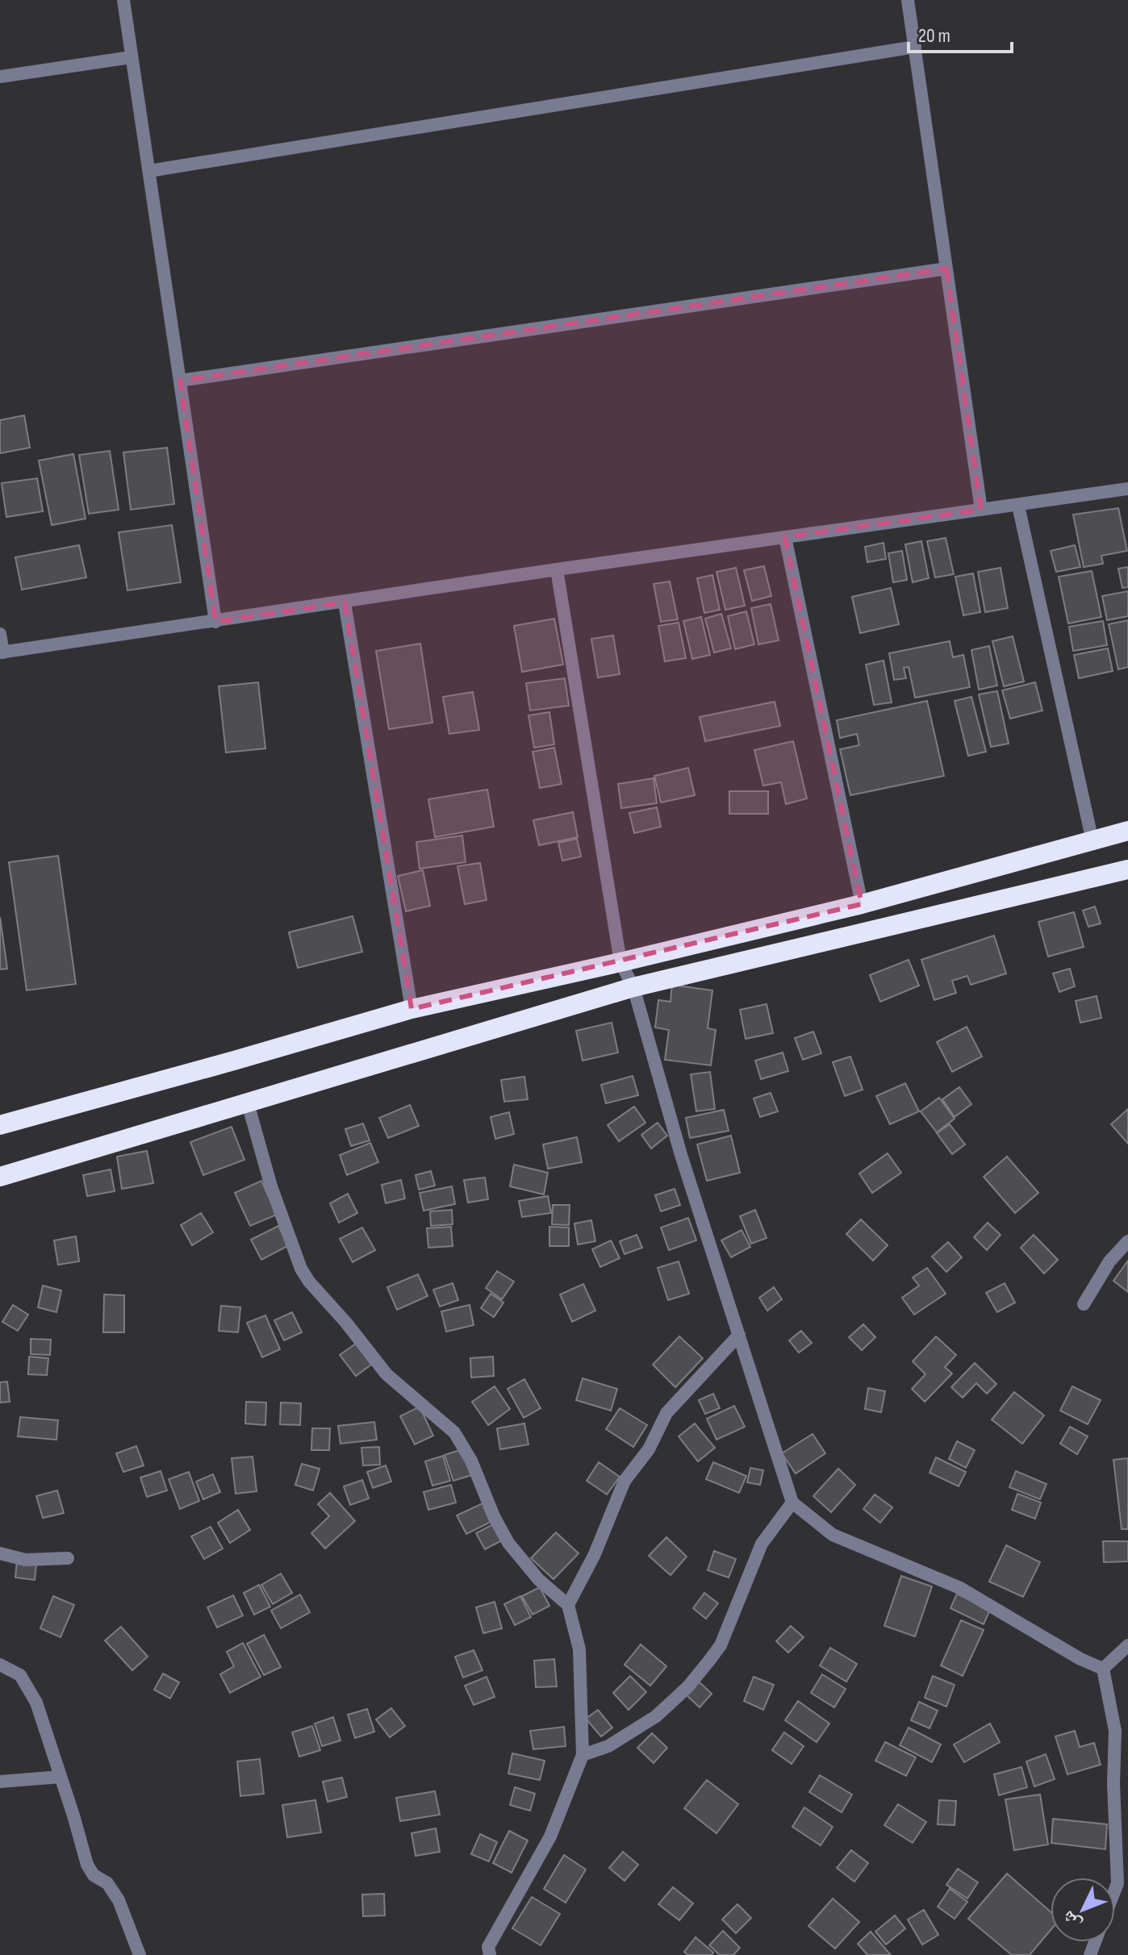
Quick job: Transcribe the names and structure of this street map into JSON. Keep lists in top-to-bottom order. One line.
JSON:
{"scale_bar":"20 m","north":"bottom left"}
